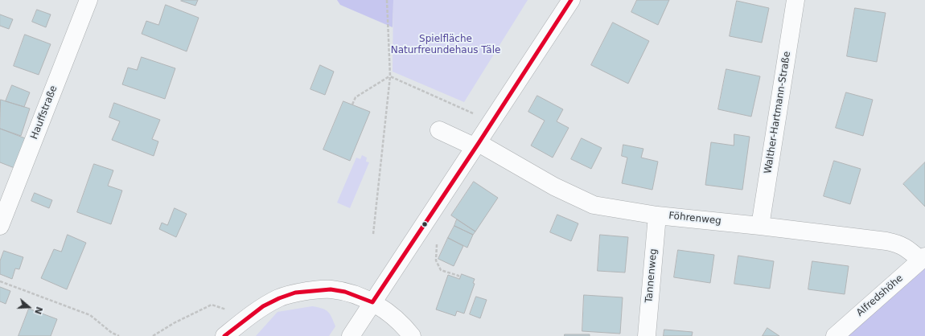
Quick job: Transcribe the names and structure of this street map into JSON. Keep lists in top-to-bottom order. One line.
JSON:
{"streets":{"street":["Hauffstraße","Walther-Hartmann-Straße","Föhrenweg","Tannenweg","Alfredshöhe"]},"crossings":[["Walther-Hartmann-Straße","Föhrenweg"],["Föhrenweg","Tannenweg"],["Föhrenweg","Alfredshöhe"]],"parks":["Spielfläche Naturfreundehaus Täle"],"north":"right"}
